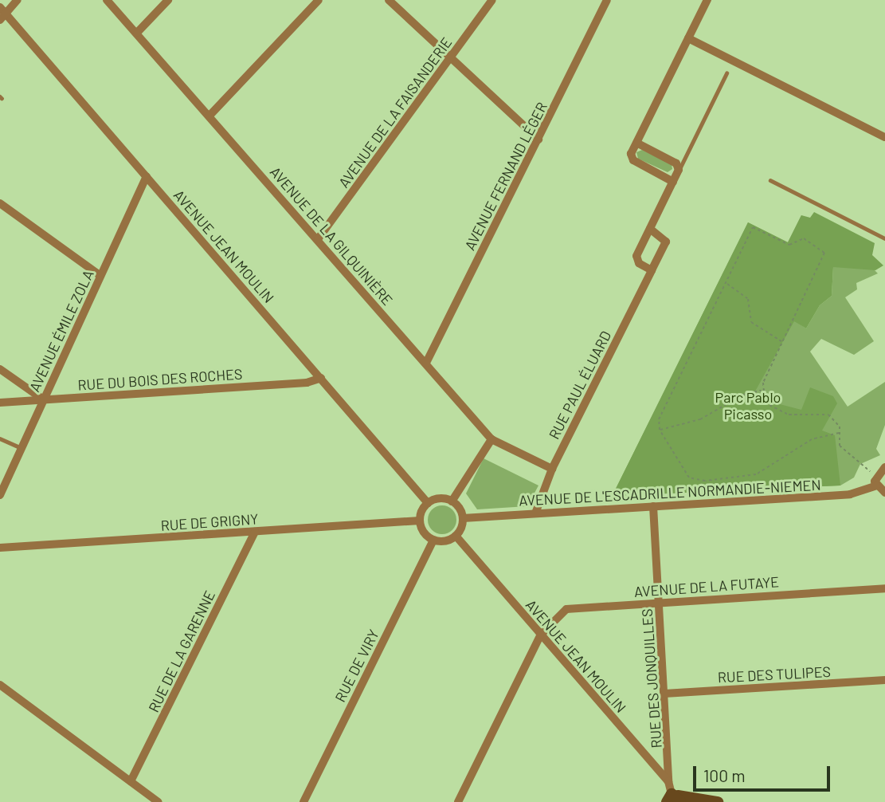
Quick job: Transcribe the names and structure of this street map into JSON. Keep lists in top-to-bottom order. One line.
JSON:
{"streets":{"street":["AVENUE DE LA FAISANDERIE","AVENUE FERNAND LÉGER","AVENUE DE LA GILQUINIÈRE","AVENUE JEAN MOULIN","AVENUE ÉMILE ZOLA","RUE DU BOIS DES ROCHES","RUE PAUL ÉLUARD","AVENUE DE L'ESCADRILLE NORMANDIE-NIEMEN","RUE DE GRIGNY","AVENUE DE LA FUTAYE","RUE DE LA GARENNE","RUE DE VIRY","RUE DES TULIPES","RUE DES JONQUILLES"]},"crossings":[["AVENUE DE LA FAISANDERIE","AVENUE DE LA GILQUINIÈRE"],["AVENUE FERNAND LÉGER","AVENUE DE LA GILQUINIÈRE"],["AVENUE DE LA GILQUINIÈRE","RUE PAUL ÉLUARD"],["AVENUE JEAN MOULIN","AVENUE ÉMILE ZOLA"],["AVENUE JEAN MOULIN","RUE DU BOIS DES ROCHES"],["AVENUE JEAN MOULIN","AVENUE DE L'ESCADRILLE NORMANDIE-NIEMEN"],["AVENUE JEAN MOULIN","RUE DE GRIGNY"],["AVENUE JEAN MOULIN","AVENUE DE LA FUTAYE"],["AVENUE JEAN MOULIN","RUE DE VIRY"],["AVENUE JEAN MOULIN","RUE DES JONQUILLES"],["AVENUE ÉMILE ZOLA","RUE DU BOIS DES ROCHES"],["RUE PAUL ÉLUARD","AVENUE DE L'ESCADRILLE NORMANDIE-NIEMEN"],["AVENUE DE L'ESCADRILLE NORMANDIE-NIEMEN","RUE DE GRIGNY"],["AVENUE DE L'ESCADRILLE NORMANDIE-NIEMEN","RUE DE VIRY"],["AVENUE DE L'ESCADRILLE NORMANDIE-NIEMEN","RUE DES JONQUILLES"],["RUE DE GRIGNY","RUE DE LA GARENNE"],["RUE DE GRIGNY","RUE DE VIRY"],["AVENUE DE LA FUTAYE","RUE DES JONQUILLES"],["RUE DES TULIPES","RUE DES JONQUILLES"]],"parks":["Parc Pablo Picasso"],"scale_bar":"100 m"}
